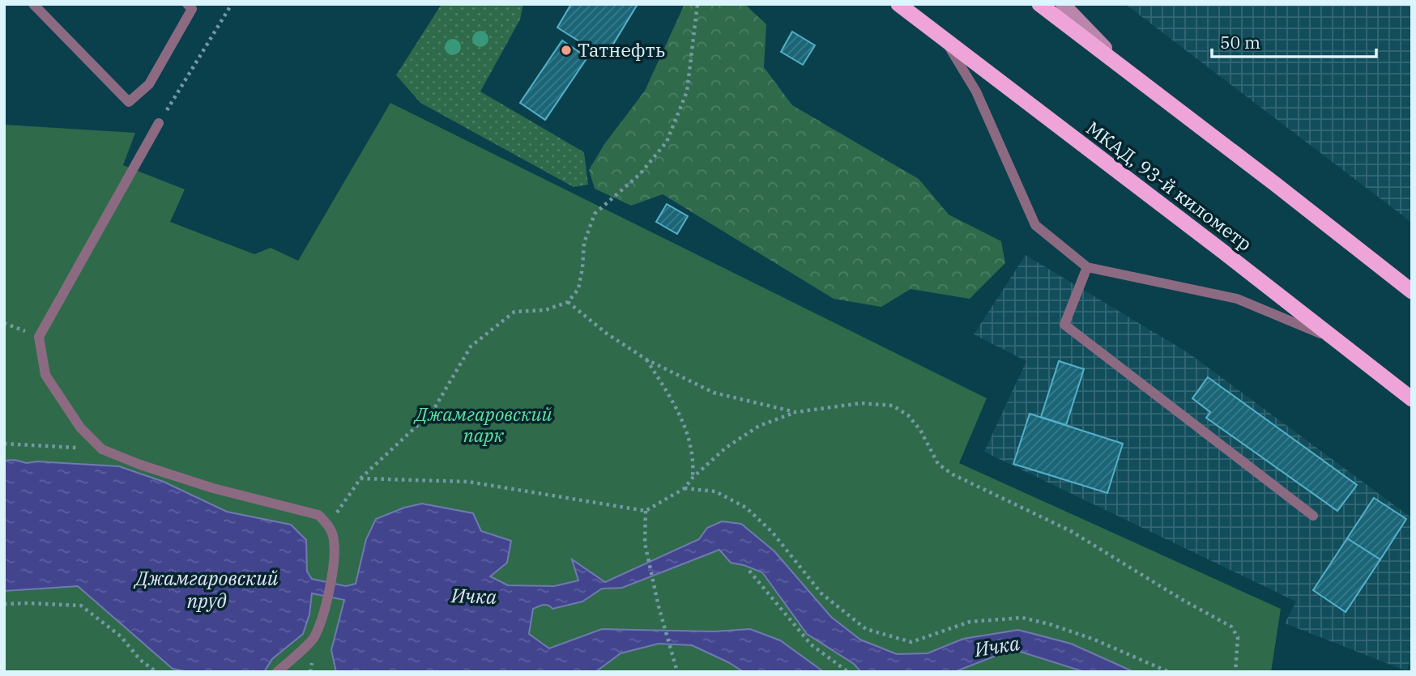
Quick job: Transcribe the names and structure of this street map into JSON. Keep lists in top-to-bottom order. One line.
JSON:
{"streets":{"highway":["МКАД, 93-й километр"]},"water":["Джамгаровский пруд","Ичка"],"parks":["Джамгаровский парк"],"places":["Татнефть"],"scale_bar":"50 m"}
